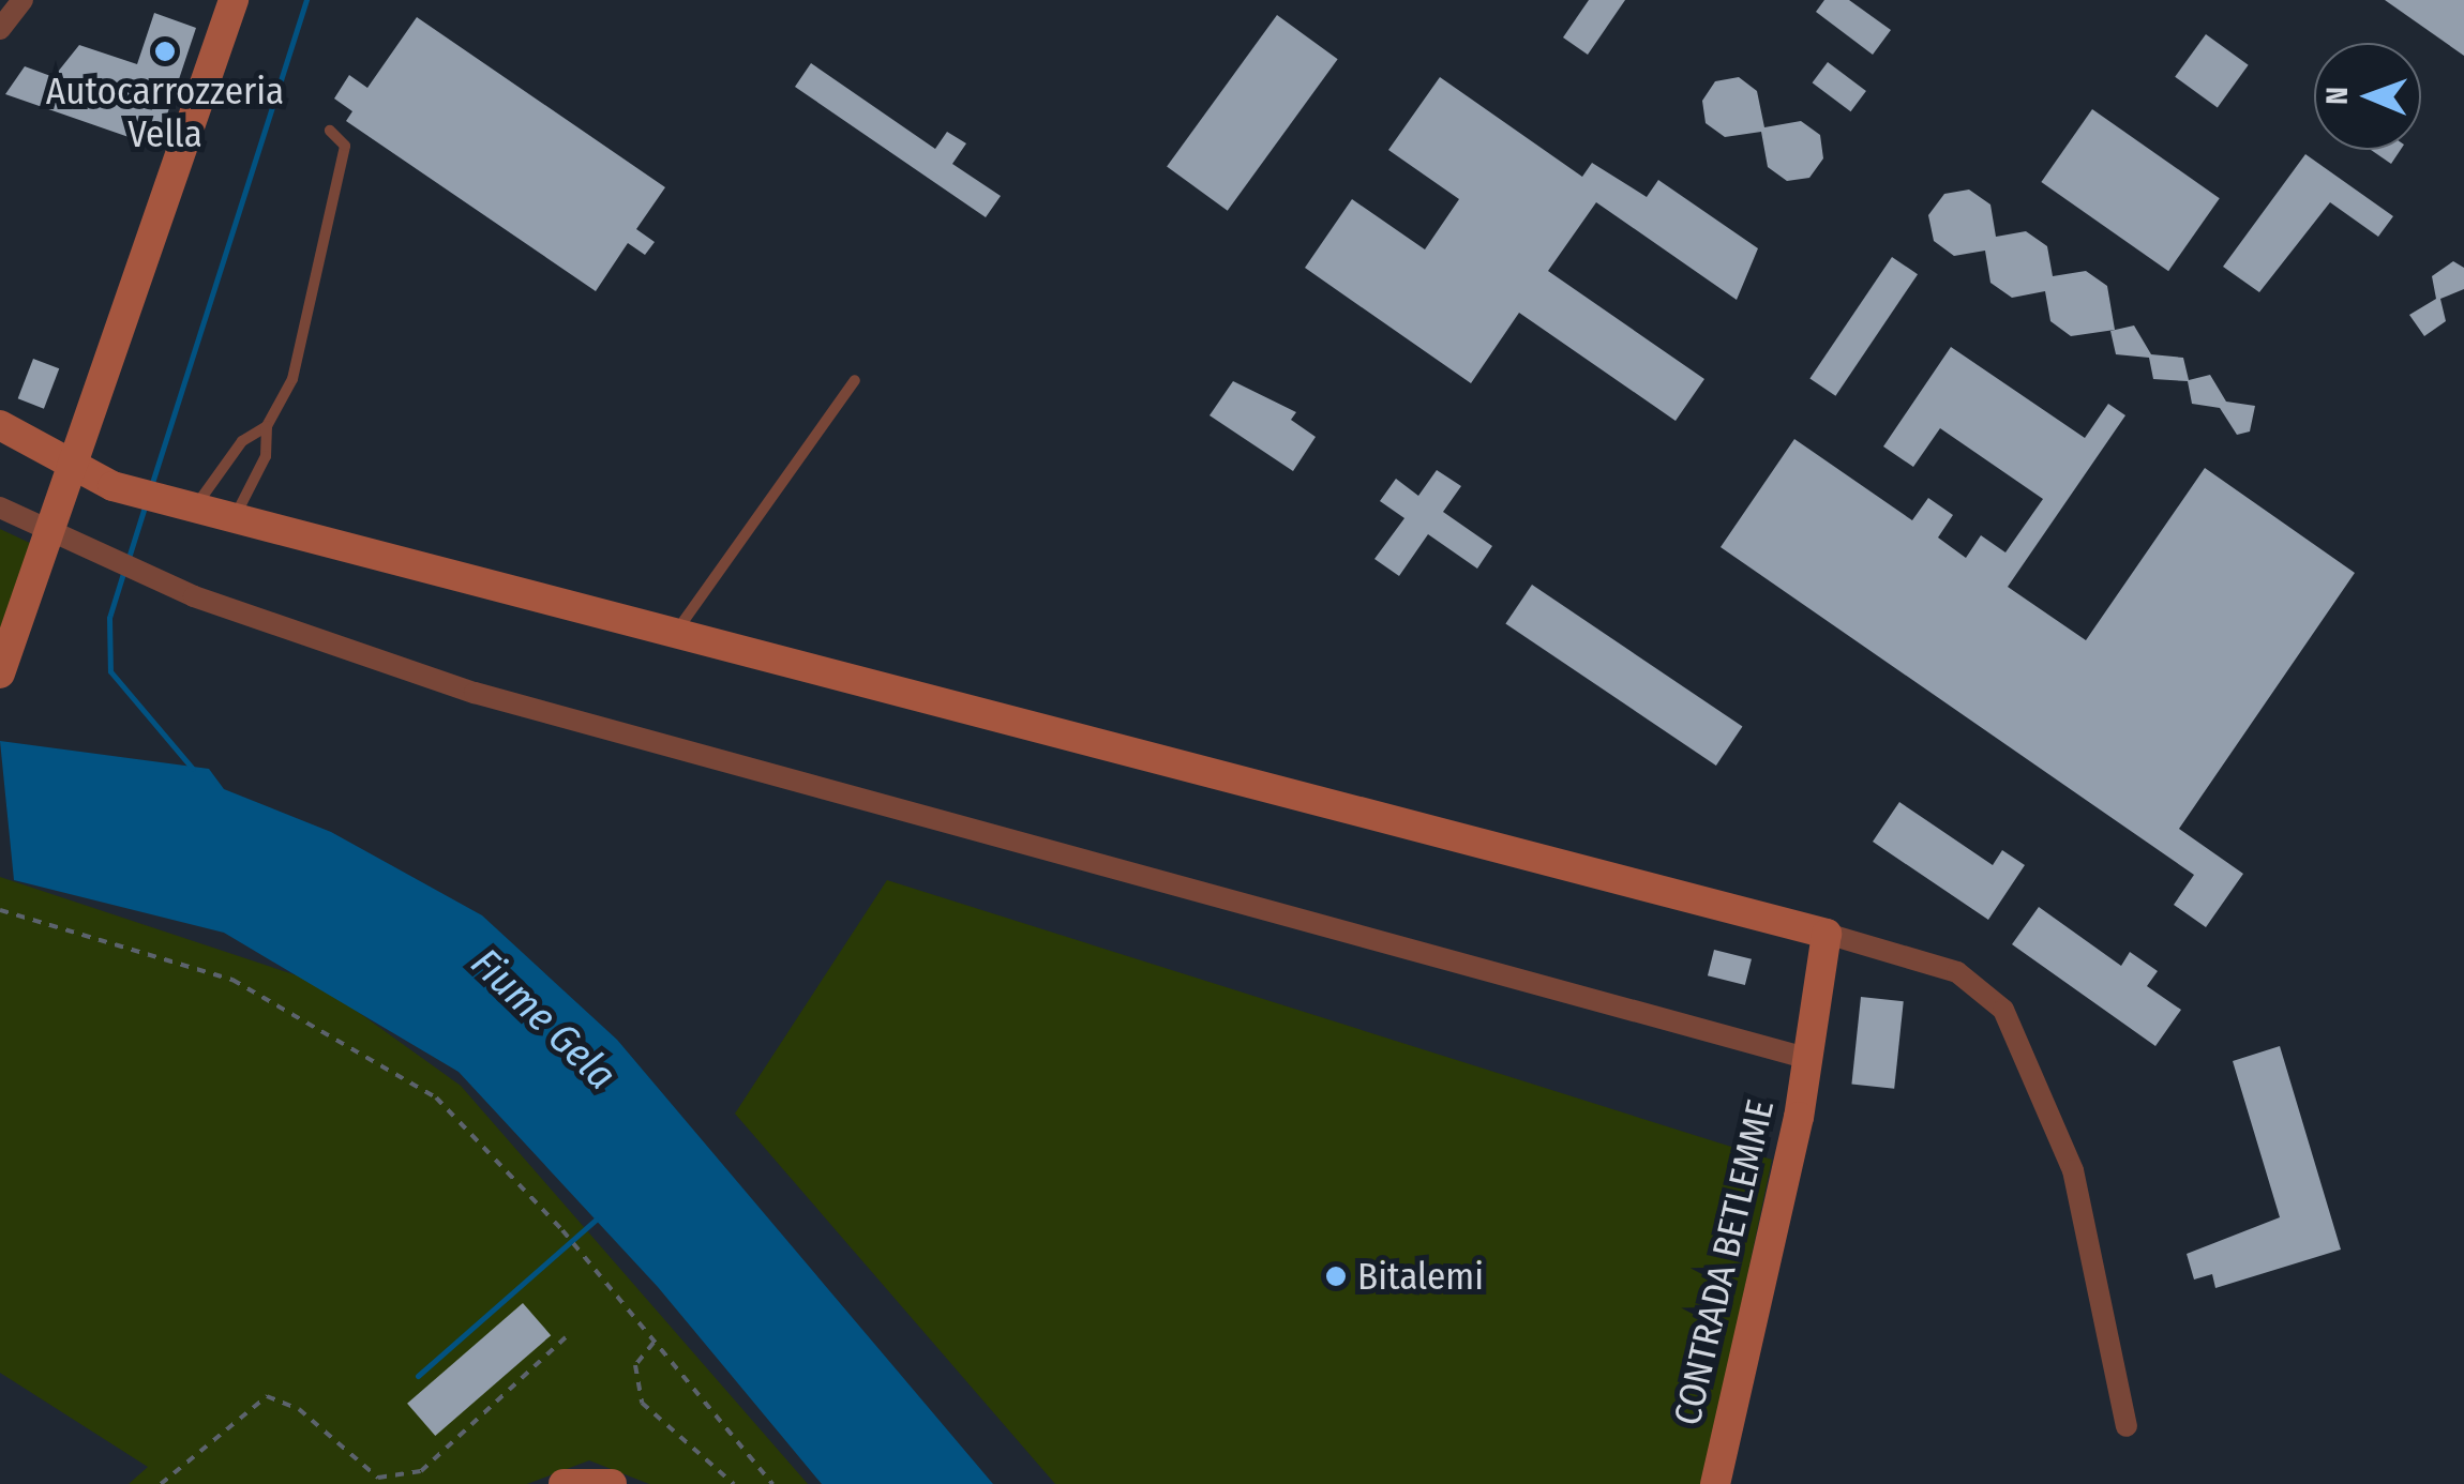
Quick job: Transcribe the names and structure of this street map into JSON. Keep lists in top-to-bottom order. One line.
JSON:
{"streets":{"street":["CONTRADA BETLEMME"]},"water":["Fiume Gela"],"places":["Autocarrozzeria Vella","Bitalemi"],"north":"left"}
